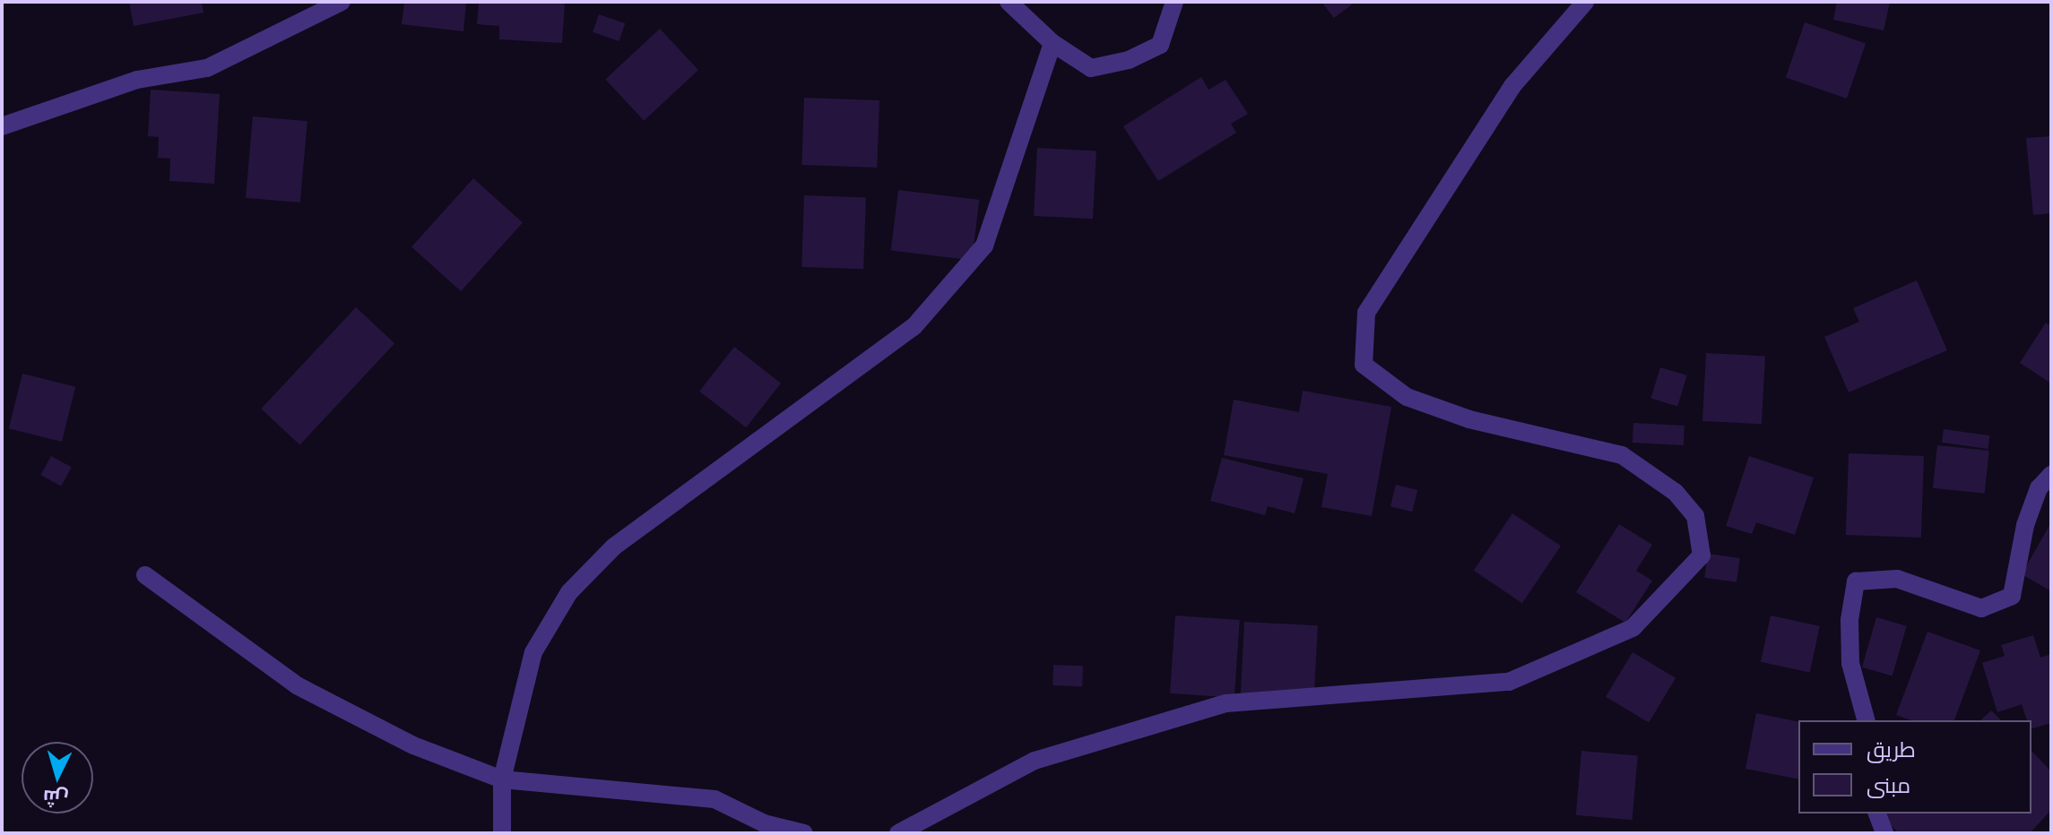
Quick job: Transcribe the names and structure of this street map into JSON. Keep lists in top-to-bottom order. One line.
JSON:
{"legend":["طريق","مبنى"],"north":"bottom"}
